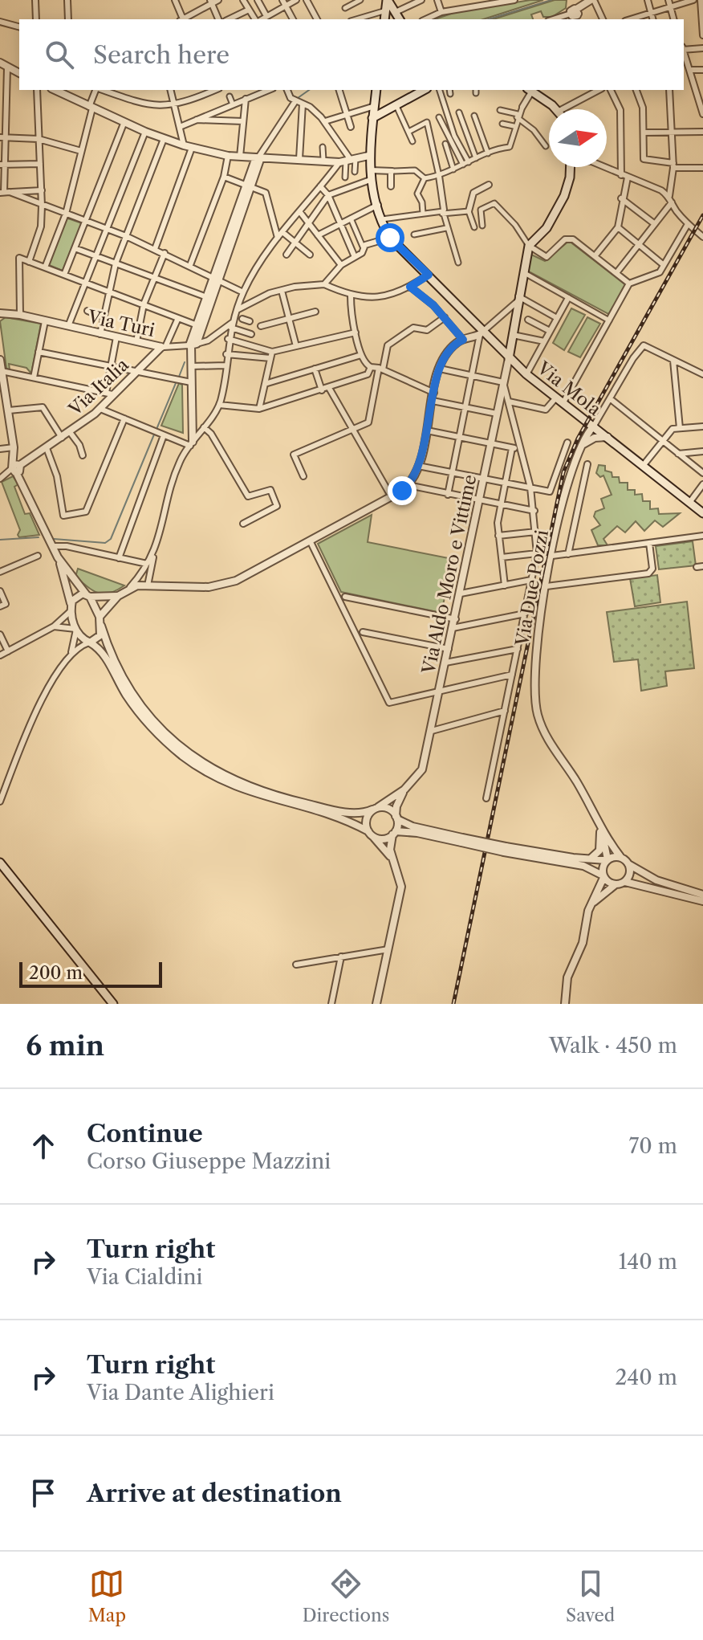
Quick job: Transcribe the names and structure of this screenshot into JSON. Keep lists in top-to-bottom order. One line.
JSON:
{"streets":{"main road":["Via Mola"],"street":["Via Turi","Via Italia","Via Aldo Moro e Vittime","Via Due Pozzi"]},"crossings":[["Via Turi","Via Italia"],["Via Mola","Via Aldo Moro e Vittime"],["Via Mola","Via Due Pozzi"]],"scale_bar":"200 m","north":"right","page":{"search":"Search here","scale":"200 m","heading":["6 min","Walk · 450 m"],"list":[["Continue","Corso Giuseppe Mazzini","70 m"],["Turn right","Via Cialdini","140 m"],["Turn right","Via Dante Alighieri","240 m"],"Arrive at destination"],"nav":["Map","Directions","Saved"]}}
